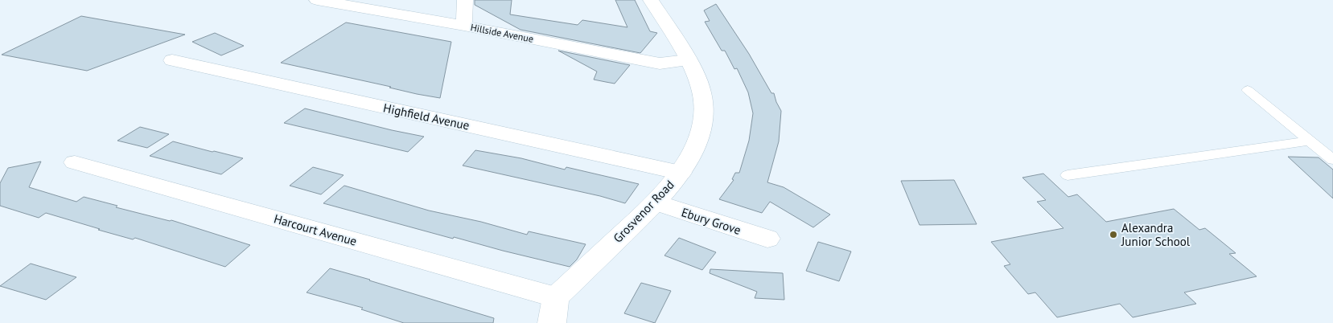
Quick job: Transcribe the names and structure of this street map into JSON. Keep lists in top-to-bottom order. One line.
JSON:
{"streets":{"street":["Hillside Avenue","Highfield Avenue","Grosvenor Road","Ebury Grove","Harcourt Avenue"]},"crossings":[["Hillside Avenue","Grosvenor Road"],["Highfield Avenue","Grosvenor Road"],["Grosvenor Road","Ebury Grove"],["Grosvenor Road","Harcourt Avenue"]],"places":["Alexandra Junior School"]}
